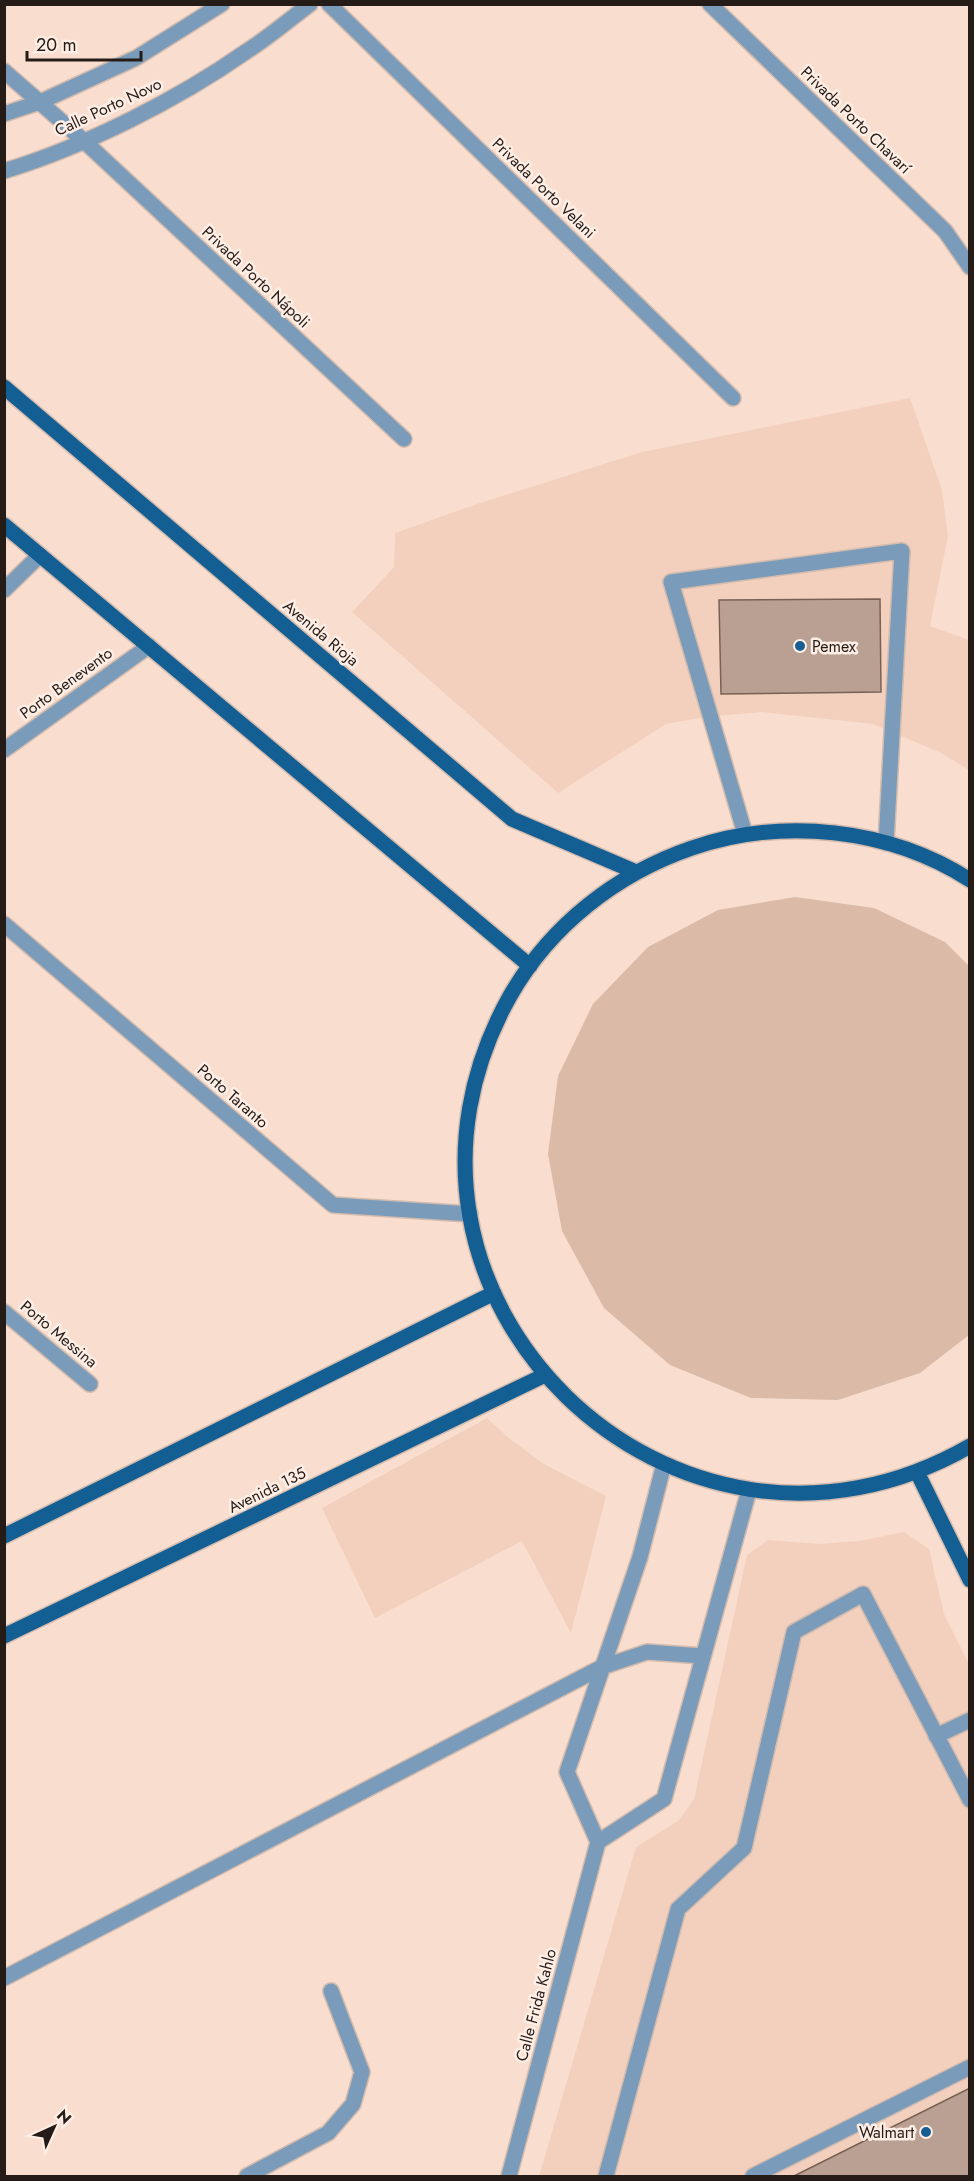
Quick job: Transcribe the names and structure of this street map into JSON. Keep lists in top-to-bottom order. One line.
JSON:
{"streets":{"main road":["Avenida Rioja","Avenida 135"],"street":["Calle Porto Novo","Privada Porto Chavarí","Privada Porto Velani","Privada Porto Nápoli","Porto Benevento","Porto Taranto","Porto Messina","Calle Frida Kahlo"]},"crossings":[["Calle Porto Novo","Privada Porto Nápoli"]],"places":["Pemex","Walmart"],"scale_bar":"20 m","north":"top right"}
